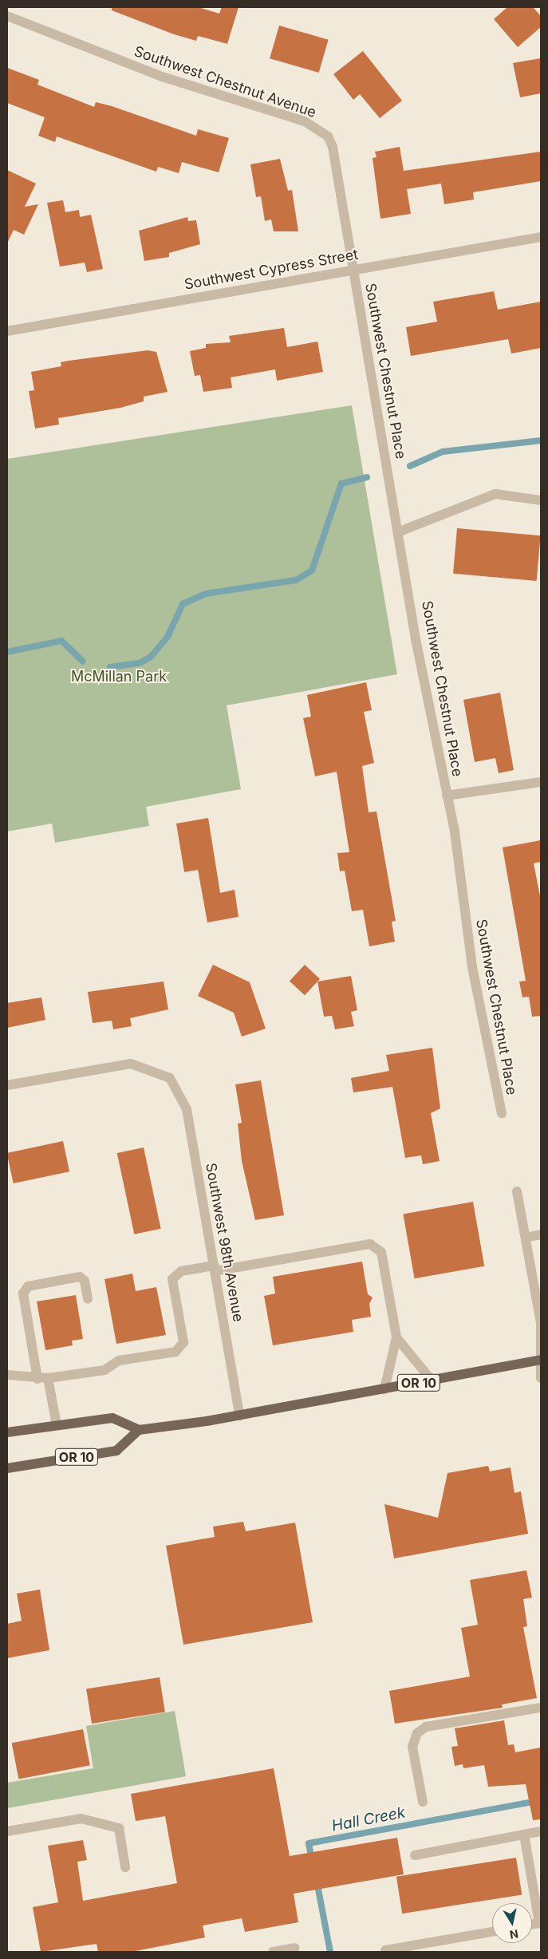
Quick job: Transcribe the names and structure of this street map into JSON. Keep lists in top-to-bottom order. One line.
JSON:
{"streets":{"main road":["OR 10"],"street":["Southwest Chestnut Avenue","Southwest Cypress Street","Southwest Chestnut Place","Southwest 98th Avenue"]},"crossings":[["Southwest Chestnut Avenue","Southwest Cypress Street"],["Southwest Chestnut Avenue","Southwest Chestnut Place"],["Southwest Cypress Street","Southwest Chestnut Place"],["Southwest 98th Avenue","OR 10"]],"water":["Hall Creek"],"parks":["McMillan Park"],"north":"bottom"}
